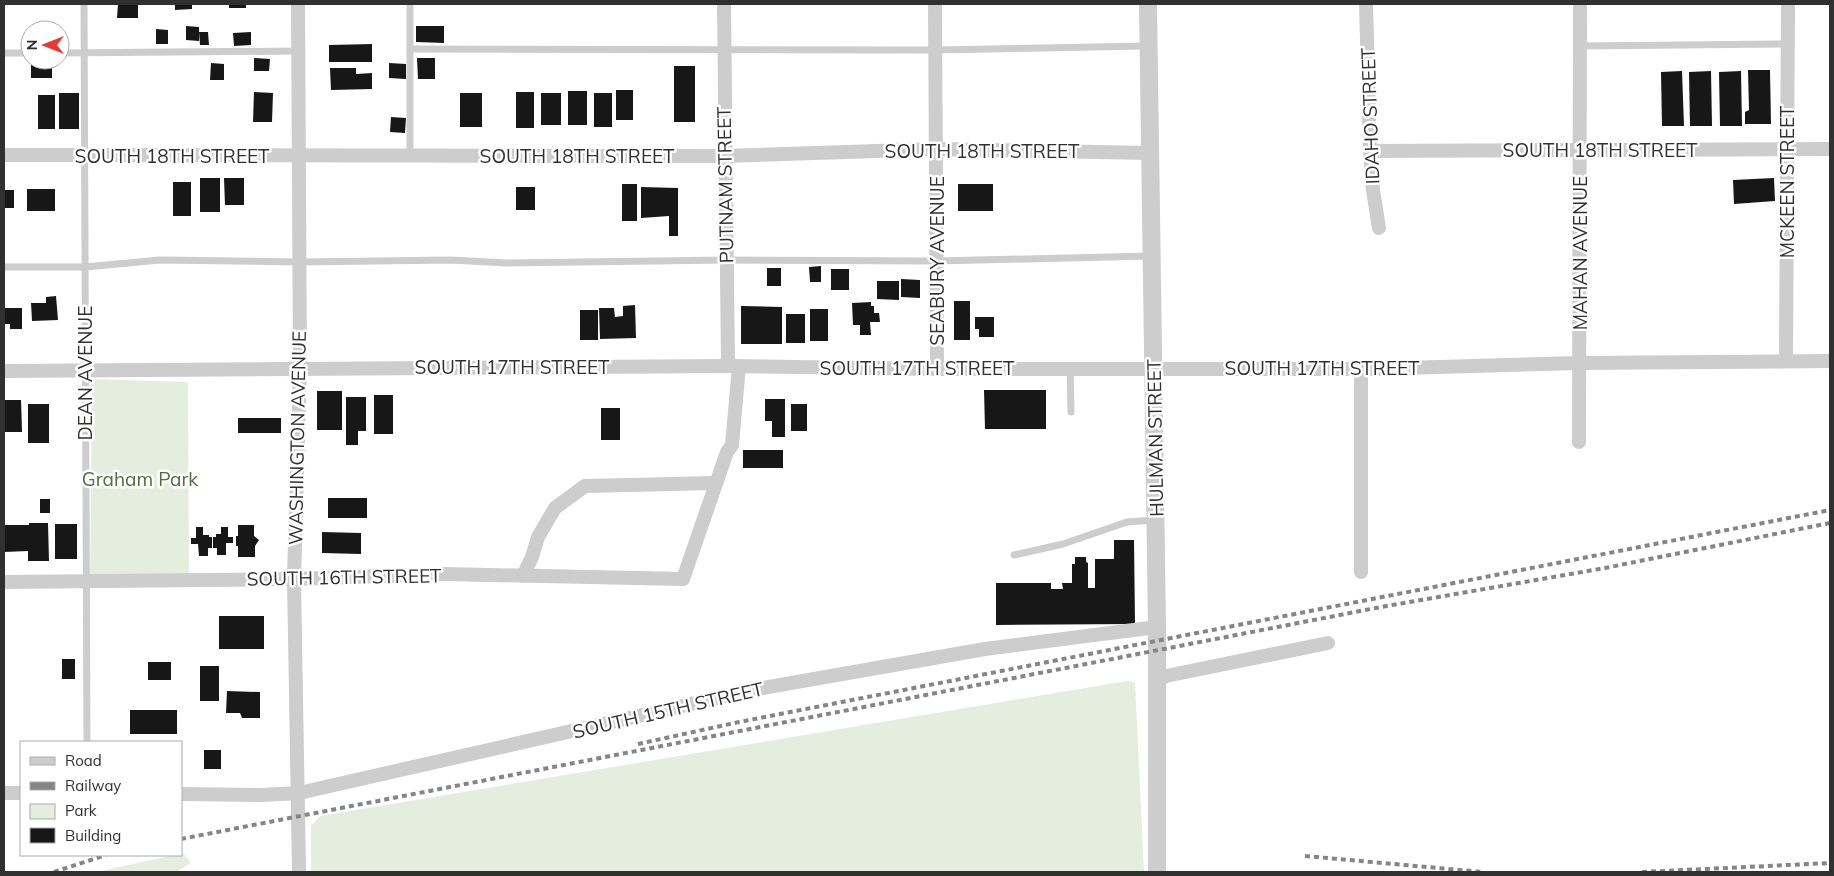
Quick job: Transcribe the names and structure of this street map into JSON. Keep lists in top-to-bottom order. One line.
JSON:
{"streets":{"street":["IDAHO STREET","SOUTH 18TH STREET","MCKEEN STREET","PUTNAM STREET","MAHAN AVENUE","SEABURY AVENUE","SOUTH 17TH STREET","WASHINGTON AVENUE","HULMAN STREET","SOUTH 16TH STREET","SOUTH 15TH STREET"],"lane":["DEAN AVENUE"]},"crossings":[["IDAHO STREET","SOUTH 18TH STREET"],["SOUTH 18TH STREET","MCKEEN STREET"],["SOUTH 18TH STREET","PUTNAM STREET"],["SOUTH 18TH STREET","MAHAN AVENUE"],["SOUTH 18TH STREET","SEABURY AVENUE"],["SOUTH 18TH STREET","DEAN AVENUE"],["SOUTH 18TH STREET","WASHINGTON AVENUE"],["SOUTH 18TH STREET","HULMAN STREET"],["MCKEEN STREET","SOUTH 17TH STREET"],["PUTNAM STREET","SOUTH 17TH STREET"],["PUTNAM STREET","SOUTH 16TH STREET"],["MAHAN AVENUE","SOUTH 17TH STREET"],["SEABURY AVENUE","SOUTH 17TH STREET"],["SOUTH 17TH STREET","DEAN AVENUE"],["SOUTH 17TH STREET","WASHINGTON AVENUE"],["SOUTH 17TH STREET","HULMAN STREET"],["DEAN AVENUE","SOUTH 16TH STREET"],["WASHINGTON AVENUE","SOUTH 16TH STREET"],["WASHINGTON AVENUE","SOUTH 15TH STREET"],["HULMAN STREET","SOUTH 15TH STREET"]],"parks":["Graham Park"],"legend":["Road","Railway","Park","Building"],"north":"left"}
